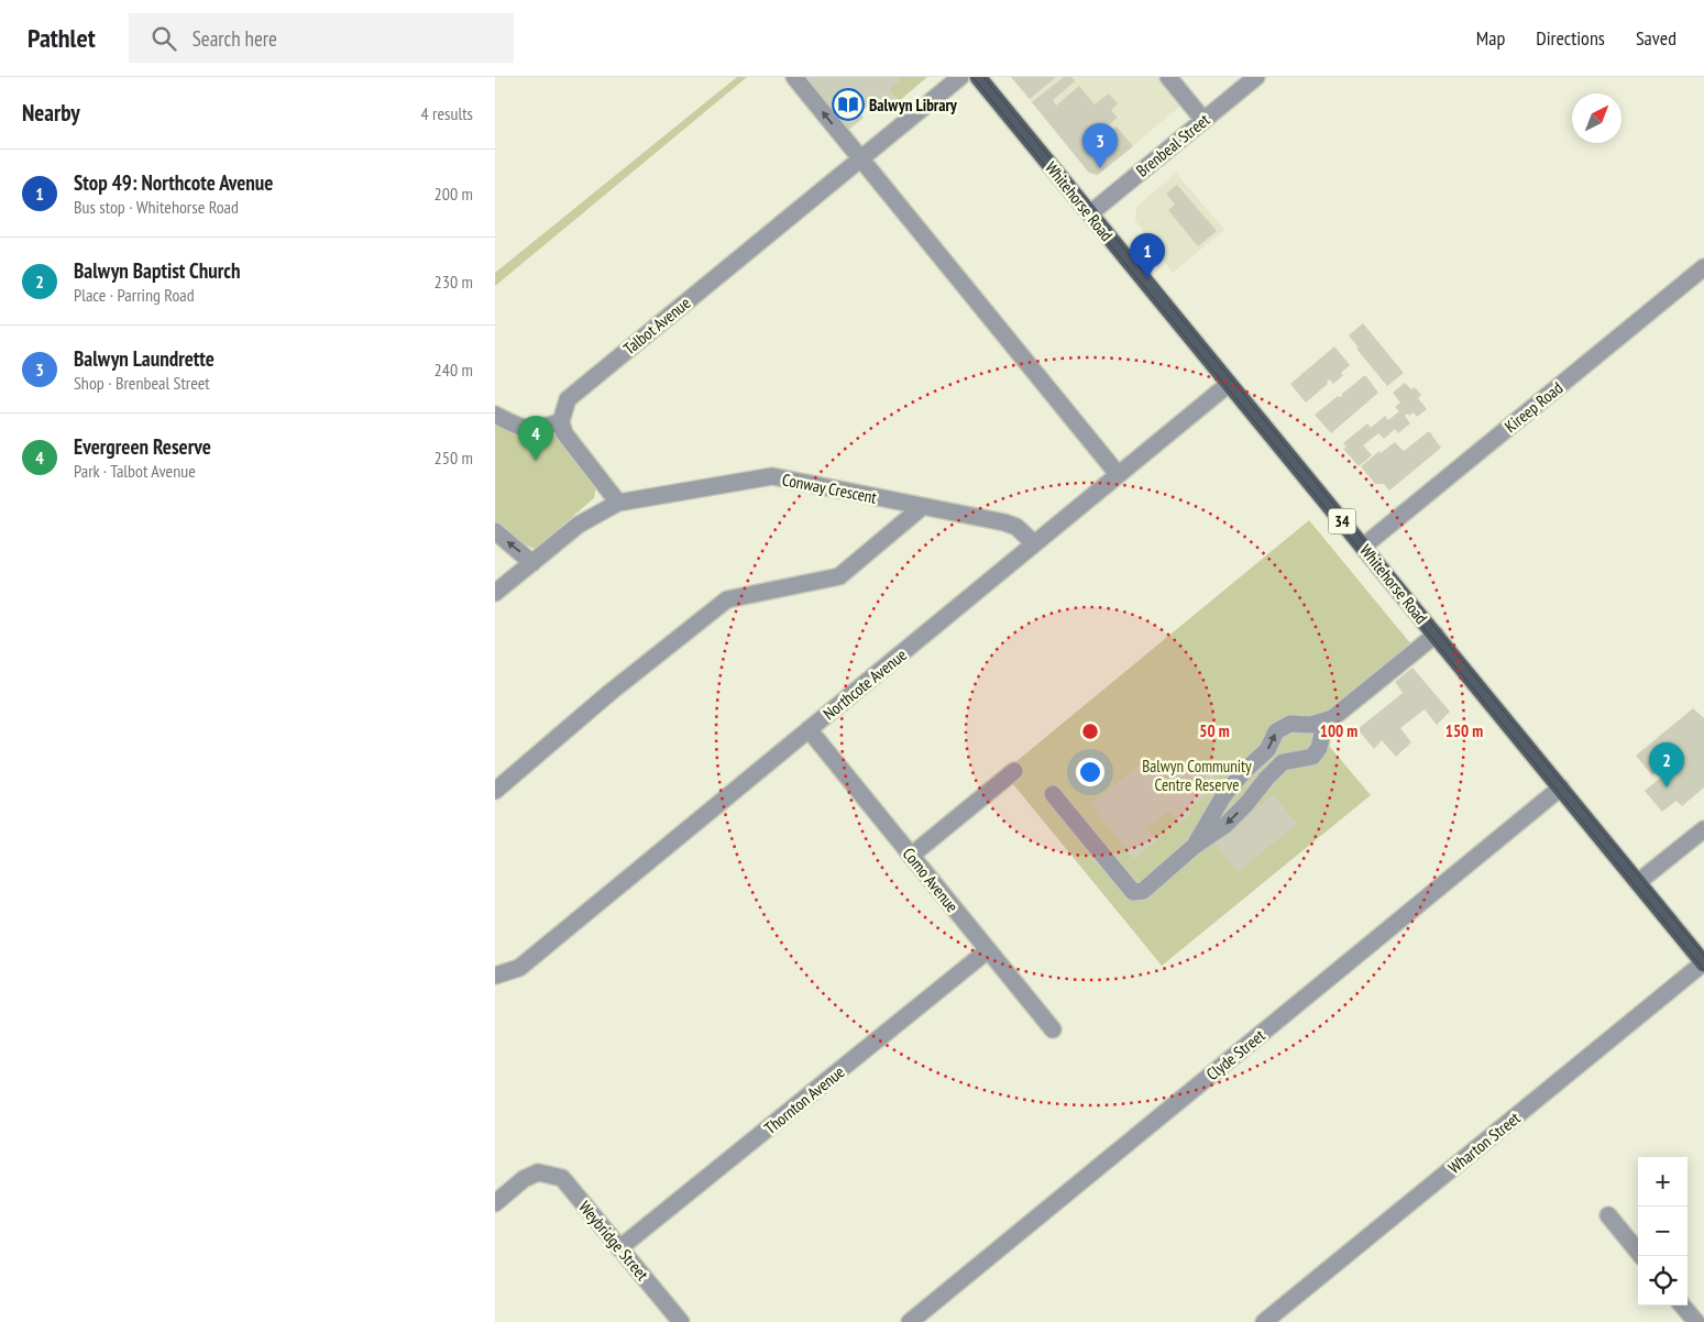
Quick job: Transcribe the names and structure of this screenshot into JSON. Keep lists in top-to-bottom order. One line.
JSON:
{"streets":{"main road":["Whitehorse Road","34"],"street":["Brenbeal Street","Talbot Avenue","Kireep Road","Conway Crescent","Northcote Avenue","Como Avenue","Clyde Street","Thornton Avenue","Wharton Street","Weybridge Street"]},"crossings":[["Brenbeal Street","Whitehorse Road"],["Whitehorse Road","Kireep Road"],["Whitehorse Road","Northcote Avenue"],["Whitehorse Road","Clyde Street"],["Whitehorse Road","Wharton Street"],["Conway Crescent","Northcote Avenue"],["Northcote Avenue","Como Avenue"],["Como Avenue","Thornton Avenue"],["Thornton Avenue","Weybridge Street"]],"parks":["Balwyn Community Centre Reserve"],"places":{"library":["Balwyn Library"]},"north":"top right","page":{"header":"Pathlet","search":"Search here","nav":["Map","Directions","Saved"],"heading":["Nearby","4 results"],"pins":["3","1","4","2"],"list":[{"mark":"1","name":"Stop 49: Northcote Avenue","note":"Bus stop · Whitehorse Road","value":"200 m"},{"mark":"2","name":"Balwyn Baptist Church","note":"Place · Parring Road","value":"230 m"},{"mark":"3","name":"Balwyn Laundrette","note":"Shop · Brenbeal Street","value":"240 m"},{"mark":"4","name":"Evergreen Reserve","note":"Park · Talbot Avenue","value":"250 m"}],"map_buttons":["+","−"]},"rings":["50 m","100 m","150 m"]}
